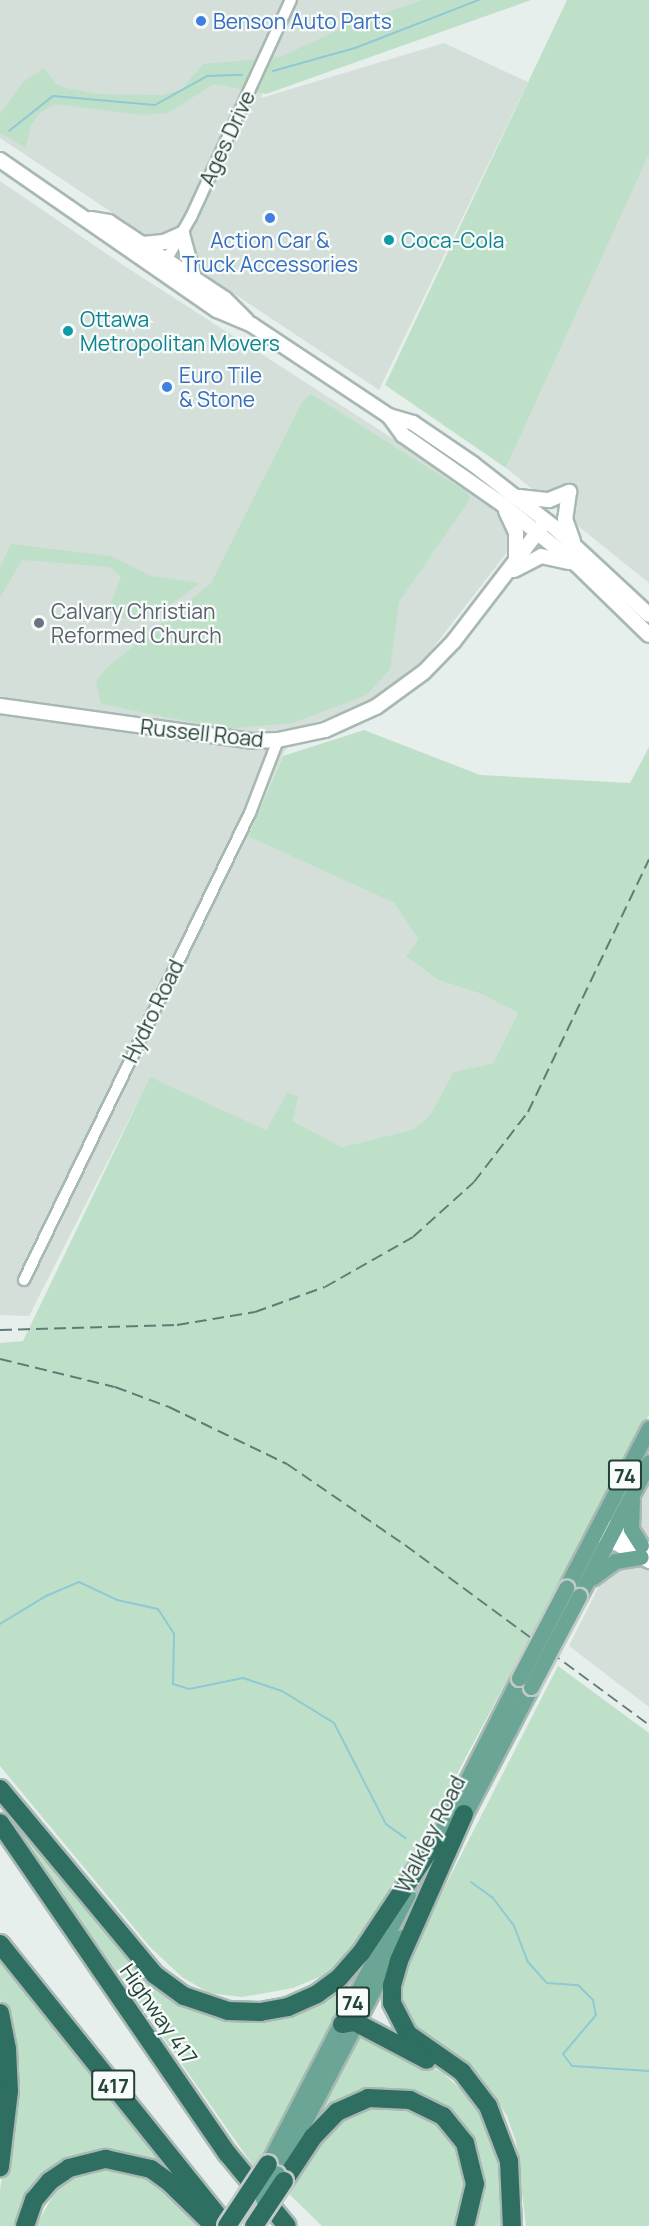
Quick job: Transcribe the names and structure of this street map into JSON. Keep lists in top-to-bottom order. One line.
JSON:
{"streets":{"highway":["Highway 417","417"],"main road":["Russell Road","74","Walkley Road"],"street":["Ages Drive","Hydro Road"]},"crossings":[["Russell Road","Hydro Road"]],"places":["Benson Auto Parts","Action Car & Truck Accessories","Coca-Cola","Ottawa Metropolitan Movers","Euro Tile & Stone","Calvary Christian Reformed Church"]}
